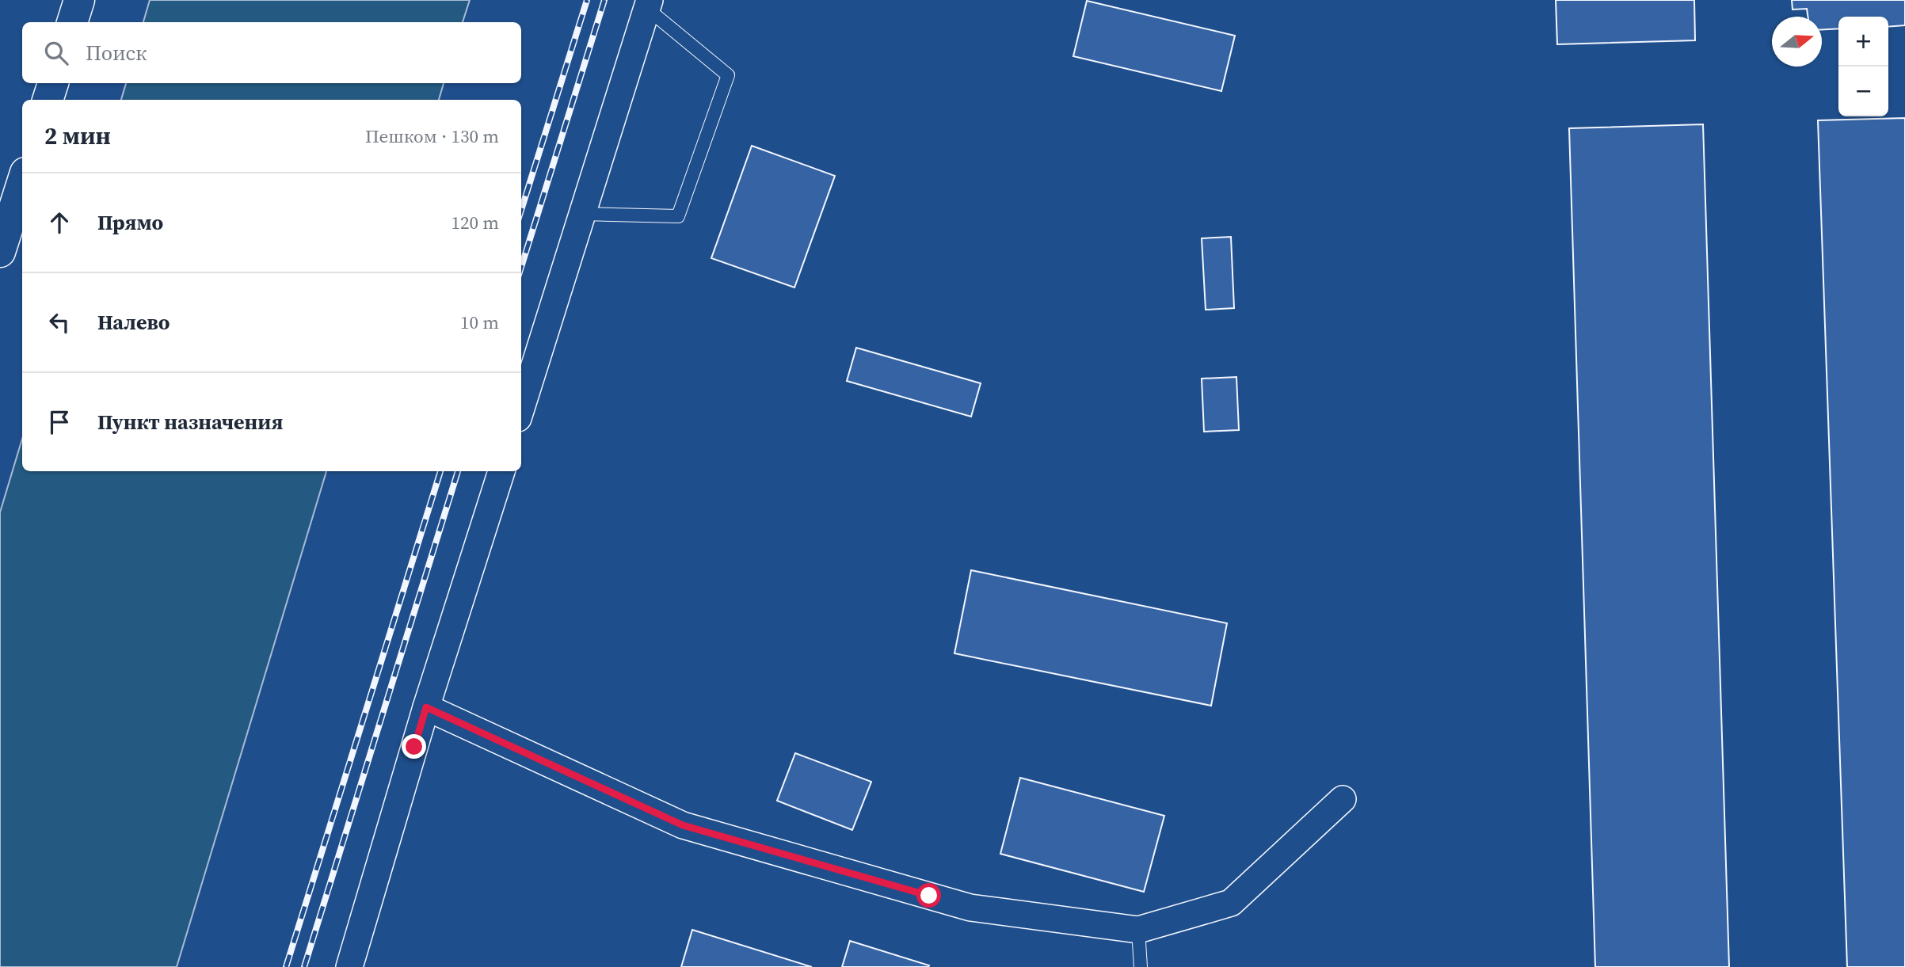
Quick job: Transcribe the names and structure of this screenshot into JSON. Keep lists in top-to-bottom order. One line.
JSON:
{"north":"right","page":{"map_buttons":["+","−"],"search":"Поиск","heading":["2 мин","Пешком · 130 m"],"list":[["Прямо","120 m"],["Налево","10 m"],"Пункт назначения"]}}
